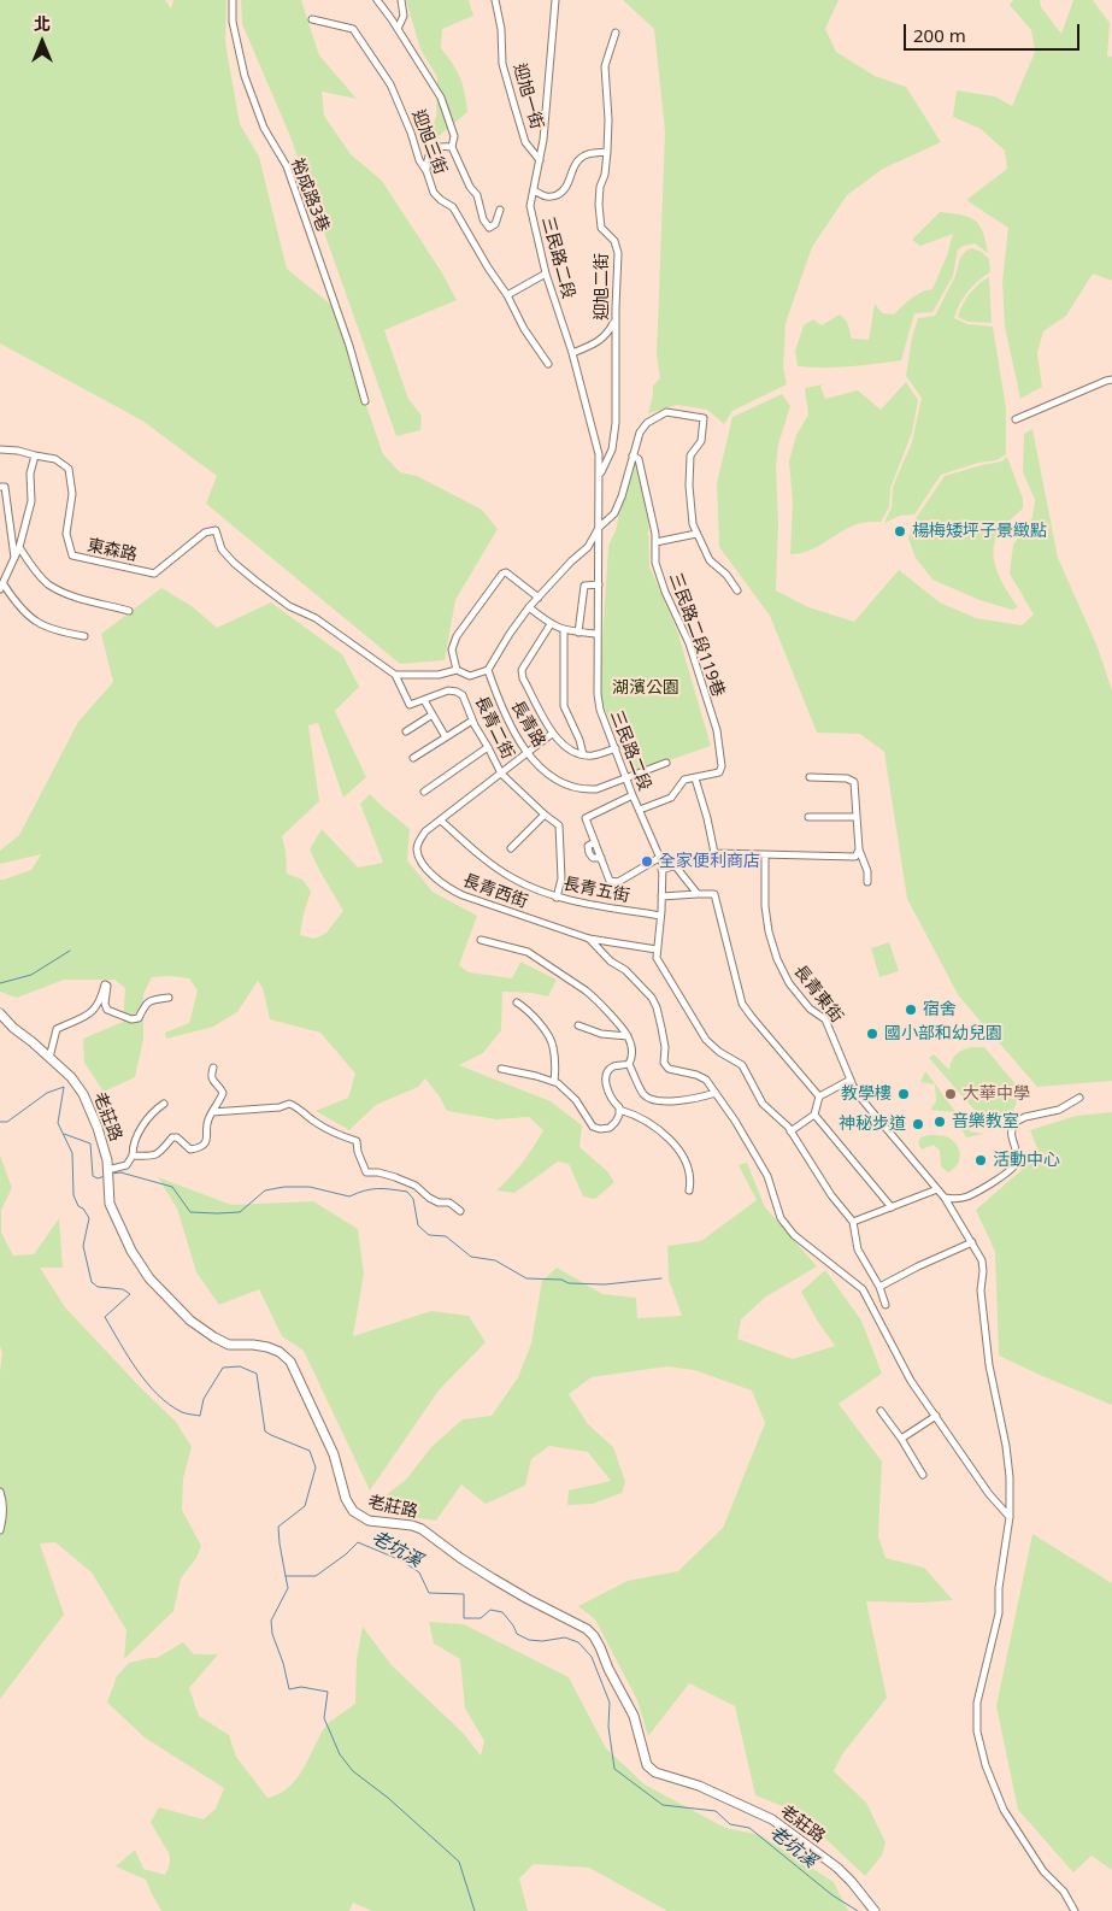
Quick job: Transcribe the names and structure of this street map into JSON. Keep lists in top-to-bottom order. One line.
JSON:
{"streets":{"street":["迎旭一街","迎旭三街","裕成路3巷","三民路二段","迎旭二街","東森路","三民路二段119巷","長青路","長青二街","長青五街","長青西街","長青東街","老莊路"]},"crossings":[["迎旭一街","三民路二段"],["三民路二段","迎旭二街"],["三民路二段","三民路二段119巷"],["三民路二段","長青路"],["三民路二段","長青五街"],["三民路二段","長青西街"],["長青路","長青西街"],["長青二街","長青五街"],["長青二街","長青西街"],["長青五街","長青西街"]],"water":["老坑溪"],"parks":["湖濱公園"],"places":["楊梅矮坪子景緻點","全家便利商店","宿舍","國小部和幼兒園","教學樓","大華中學","音樂教室","神秘步道","活動中心"],"scale_bar":"200 m","north":"top"}
